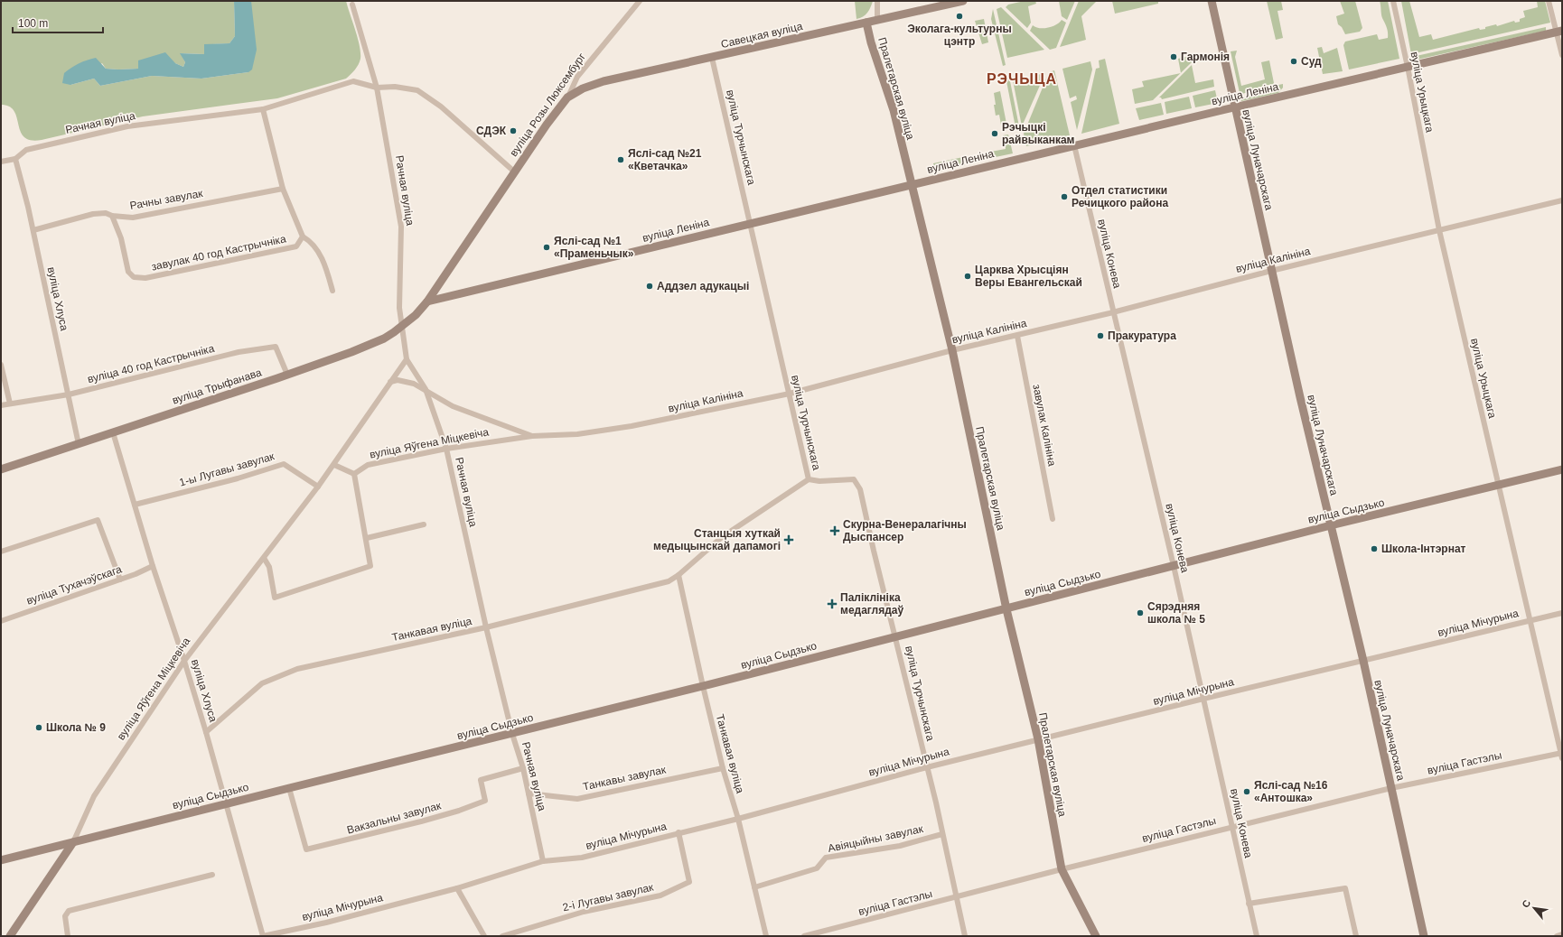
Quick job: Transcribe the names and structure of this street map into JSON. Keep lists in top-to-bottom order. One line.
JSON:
{"streets":{"street":["Савецкая вуліца","Пралетарская вуліца","вуліца Урыцкага","вуліца Леніна","вуліца Розы Люксембург","Рачная вуліца","вуліца Турчынскага","вуліца Луначарскага","Рачны завулак","завулак 40 год Кастрычніка","вуліца Конева","вуліца Калініна","вуліца Хлуса","вуліца 40 год Кастрычніка","вуліца Трыфанава","завулак Калініна","вуліца Яўгена Міцкевіча","1-ы Лугавы завулак","вуліца Сыдзько","вуліца Тухачэўскага","вуліца Мічурына","Танкавая вуліца","вуліца Гастэлы","Танкавы завулак","Вакзальны завулак","Авіяцыйны завулак","2-і Лугавы завулак"]},"crossings":[["Савецкая вуліца","Пралетарская вуліца"],["Савецкая вуліца","вуліца Розы Люксембург"],["Савецкая вуліца","вуліца Турчынскага"],["Пралетарская вуліца","вуліца Леніна"],["Пралетарская вуліца","вуліца Калініна"],["Пралетарская вуліца","вуліца Сыдзько"],["Пралетарская вуліца","вуліца Мічурына"],["Пралетарская вуліца","вуліца Гастэлы"],["вуліца Урыцкага","вуліца Леніна"],["вуліца Урыцкага","вуліца Калініна"],["вуліца Урыцкага","вуліца Сыдзько"],["вуліца Урыцкага","вуліца Мічурына"],["вуліца Урыцкага","вуліца Гастэлы"],["вуліца Леніна","вуліца Розы Люксембург"],["вуліца Леніна","вуліца Турчынскага"],["вуліца Леніна","вуліца Луначарскага"],["вуліца Леніна","вуліца Конева"],["вуліца Леніна","вуліца Трыфанава"],["вуліца Розы Люксембург","Рачная вуліца"],["вуліца Розы Люксембург","вуліца Трыфанава"],["Рачная вуліца","завулак 40 год Кастрычніка"],["Рачная вуліца","вуліца Калініна"],["Рачная вуліца","вуліца Хлуса"],["Рачная вуліца","вуліца Трыфанава"],["Рачная вуліца","вуліца Яўгена Міцкевіча"],["Рачная вуліца","вуліца Сыдзько"],["Рачная вуліца","вуліца Мічурына"],["Рачная вуліца","Танкавая вуліца"],["Рачная вуліца","Танкавы завулак"],["Рачная вуліца","Вакзальны завулак"],["вуліца Турчынскага","вуліца Калініна"],["вуліца Турчынскага","вуліца Сыдзько"],["вуліца Турчынскага","вуліца Мічурына"],["вуліца Турчынскага","Танкавая вуліца"],["вуліца Турчынскага","вуліца Гастэлы"],["вуліца Турчынскага","Авіяцыйны завулак"],["вуліца Луначарскага","вуліца Калініна"],["вуліца Луначарскага","вуліца Сыдзько"],["вуліца Луначарскага","вуліца Мічурына"],["вуліца Луначарскага","вуліца Гастэлы"],["Рачны завулак","завулак 40 год Кастрычніка"],["Рачны завулак","вуліца Хлуса"],["вуліца Конева","вуліца Калініна"],["вуліца Конева","вуліца Сыдзько"],["вуліца Конева","вуліца Мічурына"],["вуліца Конева","вуліца Гастэлы"],["вуліца Калініна","завулак Калініна"],["вуліца Калініна","вуліца Яўгена Міцкевіча"],["вуліца Хлуса","вуліца 40 год Кастрычніка"],["вуліца Хлуса","вуліца Трыфанава"],["вуліца Хлуса","вуліца Яўгена Міцкевіча"],["вуліца Хлуса","1-ы Лугавы завулак"],["вуліца Хлуса","вуліца Сыдзько"],["вуліца Хлуса","вуліца Тухачэўскага"],["вуліца Хлуса","вуліца Мічурына"],["вуліца Хлуса","Танкавая вуліца"],["вуліца 40 год Кастрычніка","вуліца Трыфанава"],["вуліца Яўгена Міцкевіча","1-ы Лугавы завулак"],["вуліца Яўгена Міцкевіча","вуліца Сыдзько"],["вуліца Сыдзько","Танкавая вуліца"],["вуліца Сыдзько","Вакзальны завулак"],["вуліца Мічурына","Танкавая вуліца"],["вуліца Мічурына","2-і Лугавы завулак"],["Танкавая вуліца","Танкавы завулак"],["Танкавая вуліца","Авіяцыйны завулак"]],"districts":["РЭЧЫЦА"],"places":{"other":["Эколага-культурны цэнтр","Гармонія","Суд","СДЭК","Рэчыцкі райвыканкам","Яслі-сад №21 «Кветачка»","Отдел статистики Речицкого района","Яслі-сад №1 «Праменьчык»","Царква Хрысціян Веры Евангельскай","Аддзел адукацыі","Пракуратура","Школа-Інтэрнат","Сярэдняя школа № 5","Школа № 9","Яслі-сад №16 «Антошка»"],"health":["Скурна-Венералагічны Дыспансер","Станцыя хуткай медыцынскай дапамогі","Паліклініка медаглядаў"]},"scale_bar":"100 m","north":"top left"}
